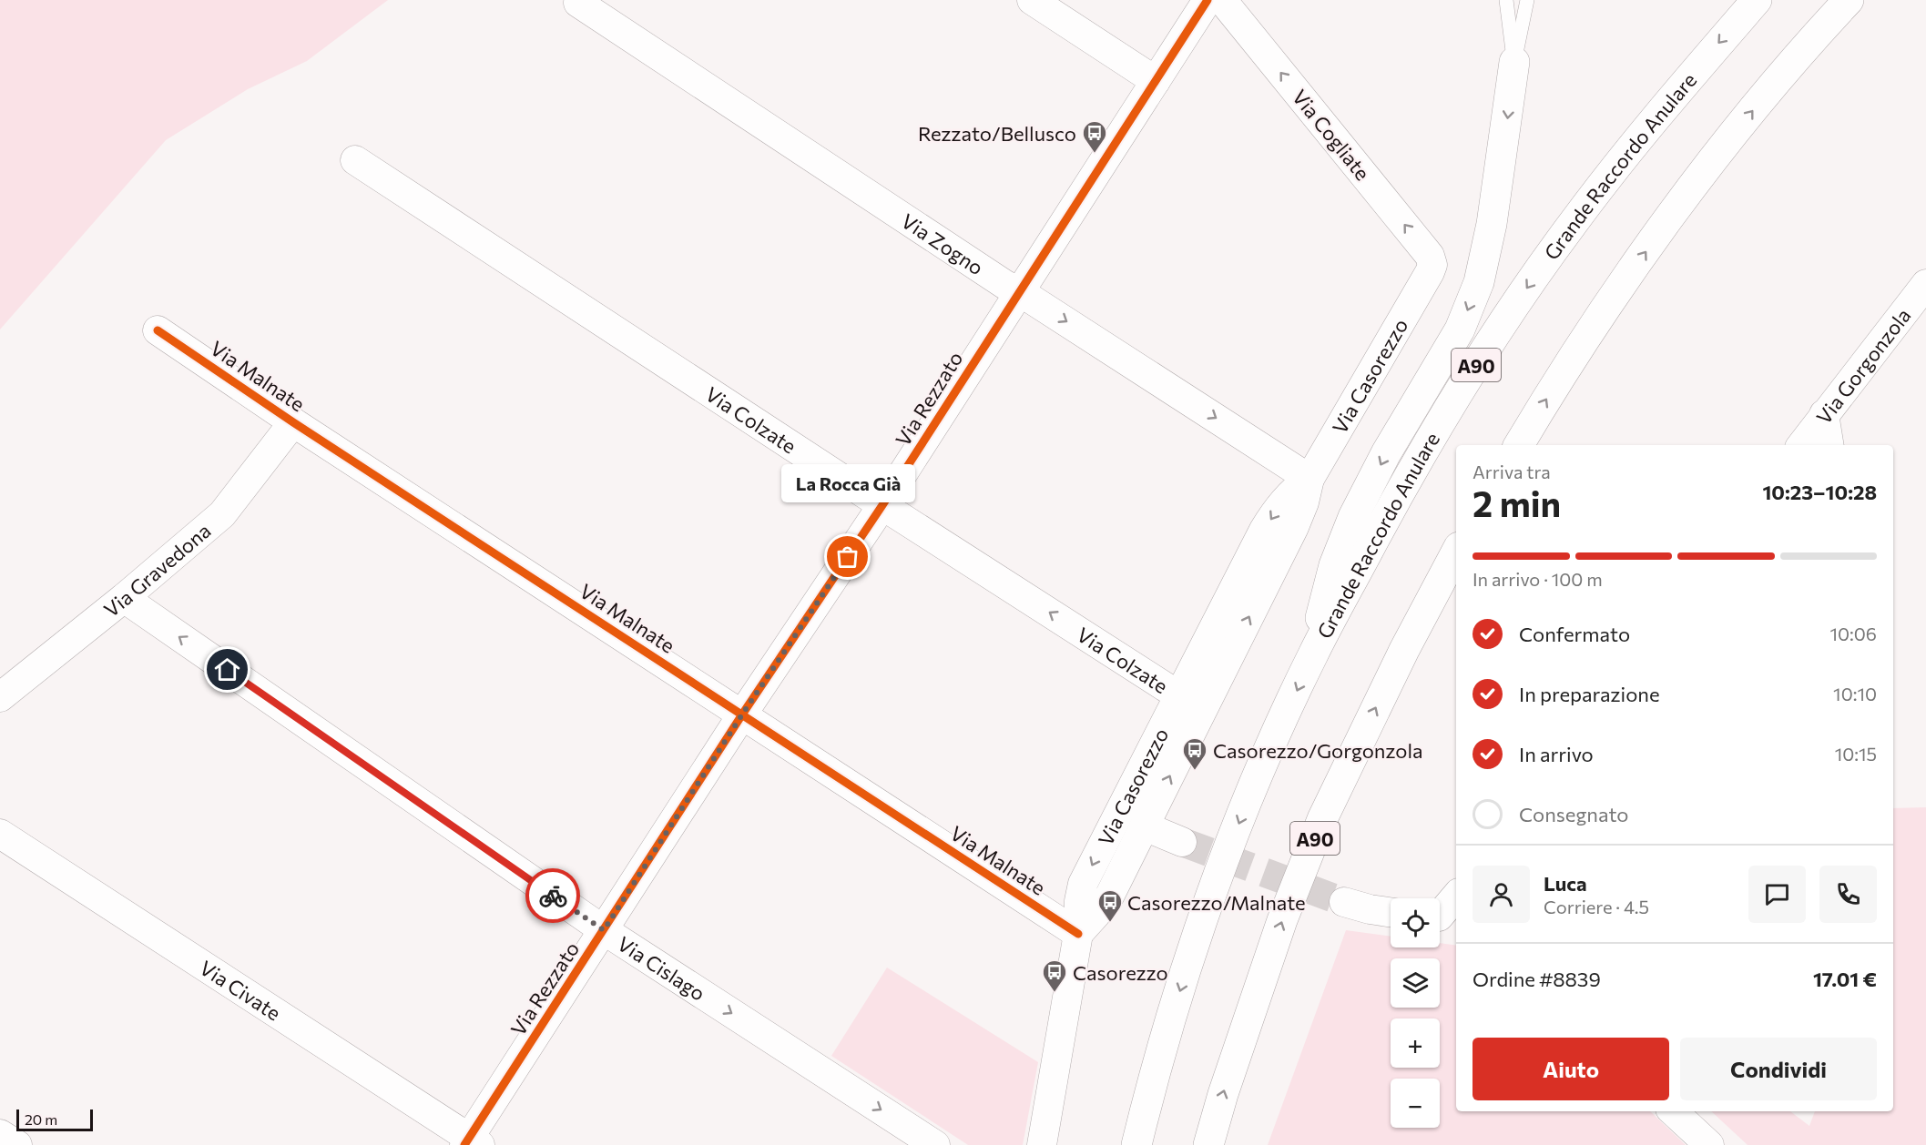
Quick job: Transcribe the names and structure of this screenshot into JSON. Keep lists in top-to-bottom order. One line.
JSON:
{"streets":{"highway":["Grande Raccordo Anulare","A90"],"street":["Via Cogliate","Via Zogno","Via Gorgonzola","Via Casorezzo","Via Malnate","Via Rezzato","Via Colzate","Via Gravedona","Via Cislago","Via Civate"]},"crossings":[["Via Cogliate","Via Casorezzo"],["Via Zogno","Via Casorezzo"],["Via Zogno","Via Rezzato"],["Via Casorezzo","Via Malnate"],["Via Casorezzo","Via Colzate"],["Via Malnate","Via Rezzato"],["Via Malnate","Via Gravedona"],["Via Rezzato","Via Colzate"],["Via Rezzato","Via Cislago"],["Via Rezzato","Via Civate"],["Via Gravedona","Via Cislago"]],"one_way":["Via Cogliate","Via Zogno","Via Colzate"],"places":{"bus stop":["Rezzato/Bellusco","Casorezzo/Gorgonzola","Casorezzo/Malnate","Casorezzo"],"other":["La Rocca Già"]},"scale_bar":"20 m","page":{"heading":["2 min","Arriva tra","10:23–10:28"],"panel":["Luca","Corriere · 4.5","Ordine #8839","17.01 €"],"bubble":"La Rocca Già","bar":"In arrivo · 100 m","list":[["Confermato","10:06"],["In preparazione","10:10"],["In arrivo","10:15"],"Consegnato"],"map_buttons":["+","−"],"buttons":["Aiuto","Condividi"],"scale":"20 m"}}
